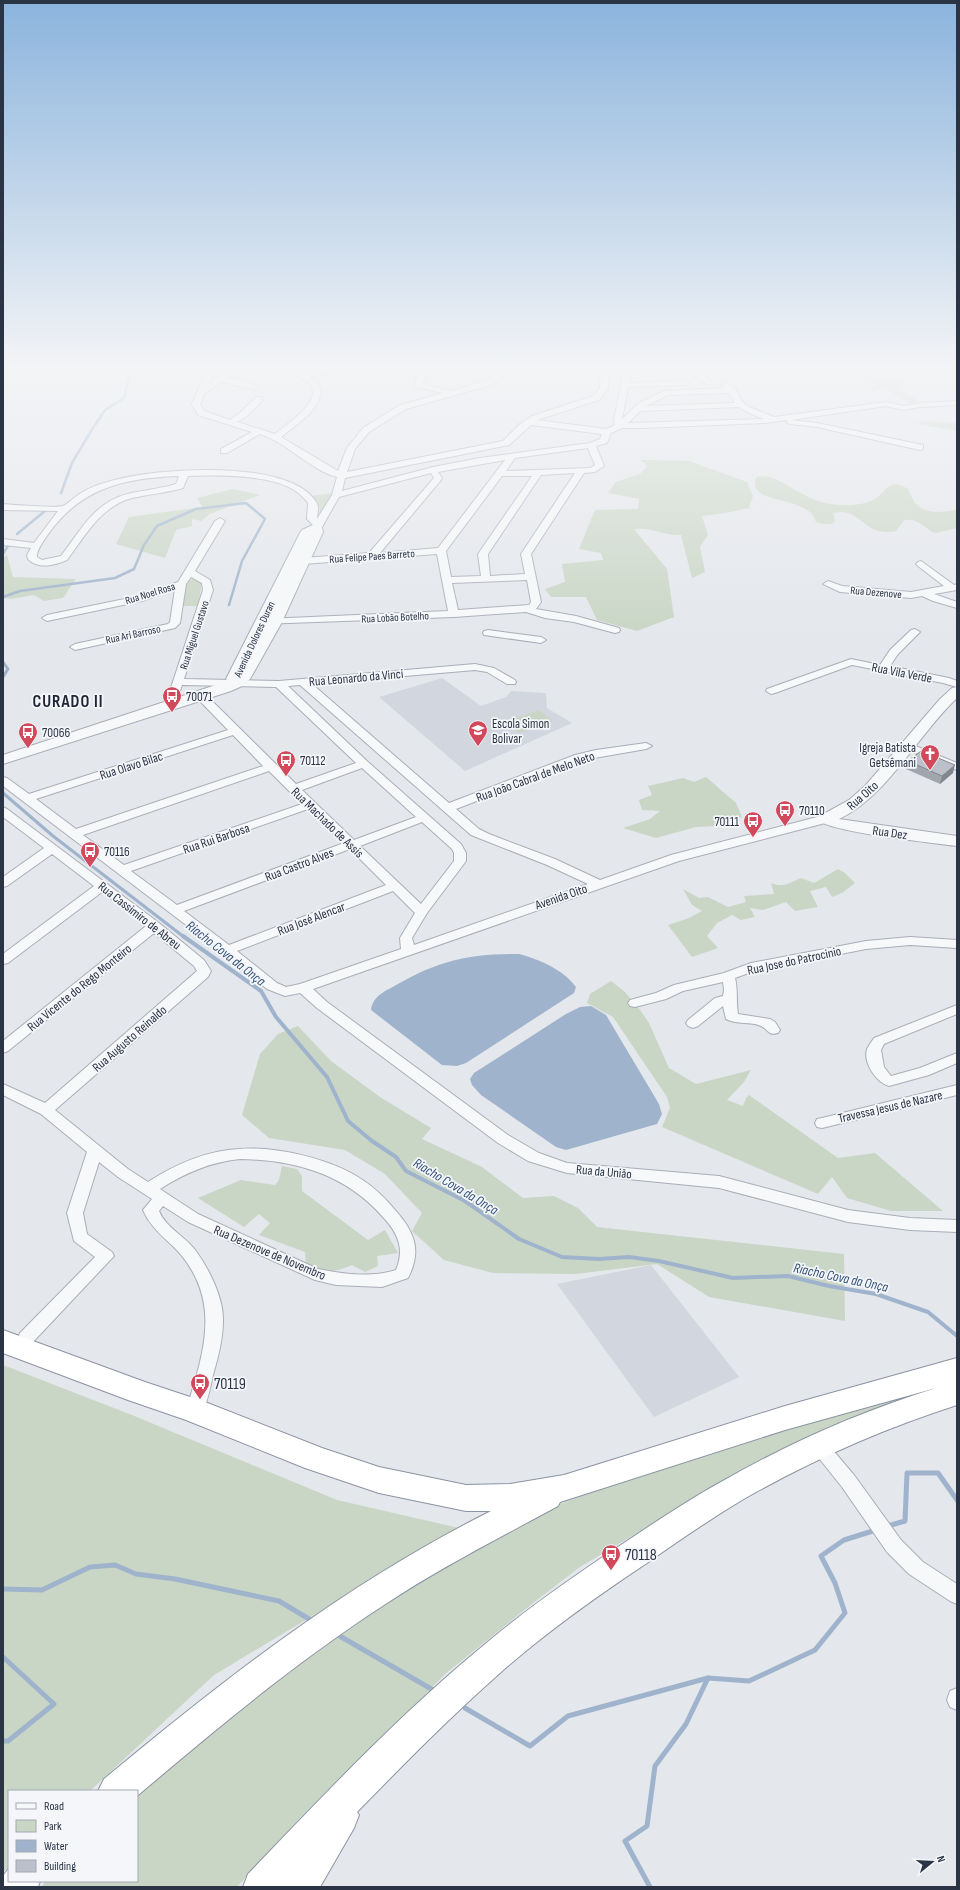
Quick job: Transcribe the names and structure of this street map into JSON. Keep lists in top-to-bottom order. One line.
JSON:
{"streets":{"street":["Rua Felipe Paes Barreto","Rua Dezenove","Rua Noel Rosa","Rua Lobão Botelho","Rua Ari Barroso","Rua Miguel Gustavo","Avenida Dolores Duran","Rua Vila Verde","Rua Leonardo da Vinci","Rua Olavo Bilac","Rua João Cabral de Melo Neto","Rua Oito","Rua Machado de Assis","Rua Dez","Rua Rui Barbosa","Rua Castro Alves","Avenida Oito","Rua Cassimiro de Abreu","Rua José Alencar","Rua Jose do Patrocinio","Rua Vicente do Rego Monteiro","Rua Augusto Reinaldo","Travessa Jesus de Nazare","Rua da União","Rua Dezenove de Novembro"]},"crossings":[["Rua Felipe Paes Barreto","Avenida Dolores Duran"],["Rua Noel Rosa","Rua Ari Barroso"],["Rua Noel Rosa","Rua Miguel Gustavo"],["Rua Lobão Botelho","Avenida Dolores Duran"],["Rua Miguel Gustavo","Rua Leonardo da Vinci"],["Avenida Dolores Duran","Rua Leonardo da Vinci"],["Rua Leonardo da Vinci","Rua Machado de Assis"],["Rua Olavo Bilac","Rua Machado de Assis"],["Rua Olavo Bilac","Rua Cassimiro de Abreu"],["Rua Oito","Rua Dez"],["Rua Oito","Avenida Oito"],["Rua Machado de Assis","Rua Rui Barbosa"],["Rua Machado de Assis","Rua Castro Alves"],["Rua Machado de Assis","Rua José Alencar"],["Rua Dez","Avenida Oito"],["Rua Rui Barbosa","Rua Cassimiro de Abreu"],["Rua Castro Alves","Rua Cassimiro de Abreu"],["Avenida Oito","Rua Cassimiro de Abreu"],["Avenida Oito","Rua da União"],["Rua Cassimiro de Abreu","Rua José Alencar"],["Rua Cassimiro de Abreu","Rua Vicente do Rego Monteiro"],["Rua Cassimiro de Abreu","Rua Augusto Reinaldo"],["Rua Cassimiro de Abreu","Rua da União"],["Rua Augusto Reinaldo","Rua Dezenove de Novembro"]],"districts":["CURADO II"],"water":["Riacho Cova da Onça"],"places":{"bus stop":["70071","70066","70112","70110","70111","70116","70119","70118"],"school or university":["Escola Simon Bolivar"],"church":["Igreja Batista Getsêmani"]},"legend":["Road","Park","Water","Building"],"north":"right"}
